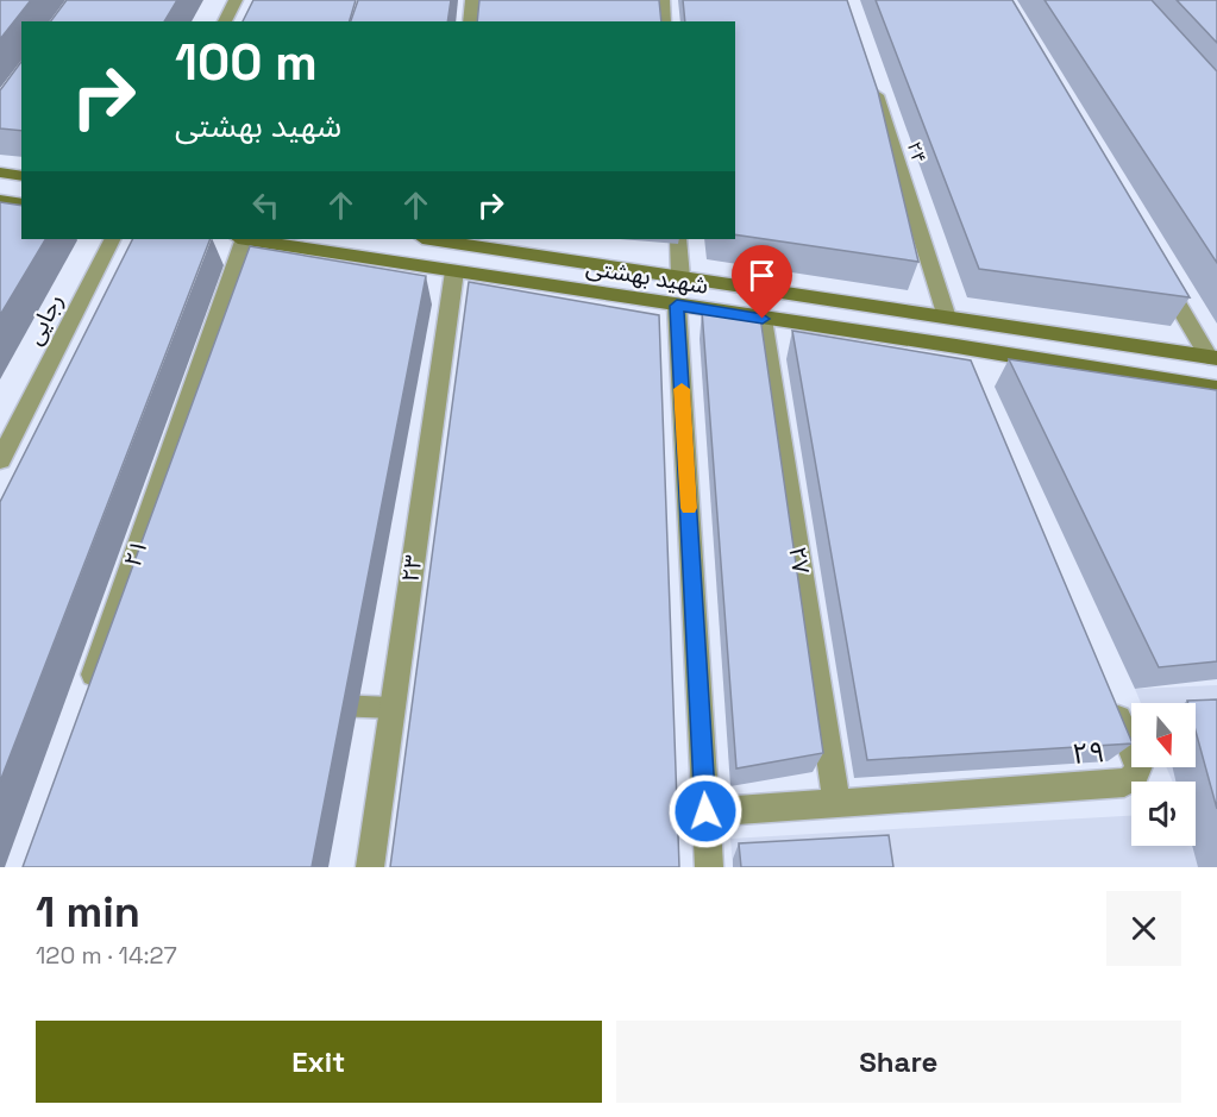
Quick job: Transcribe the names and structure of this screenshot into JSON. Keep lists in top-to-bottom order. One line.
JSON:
{"streets":{"main road":["شهید بهشتی"],"street":["۲۴","رجایی","۲۱","۲۷","۲۳","۲۹"]},"crossings":[["۲۴","شهید بهشتی"],["شهید بهشتی","۲۷"],["شهید بهشتی","۲۳"],["۲۷","۲۹"]],"north":"bottom","page":{"turn":["100 m","شهید بهشتی"],"heading":["1 min","120 m · 14:27"],"buttons":["Exit","Share"]}}
